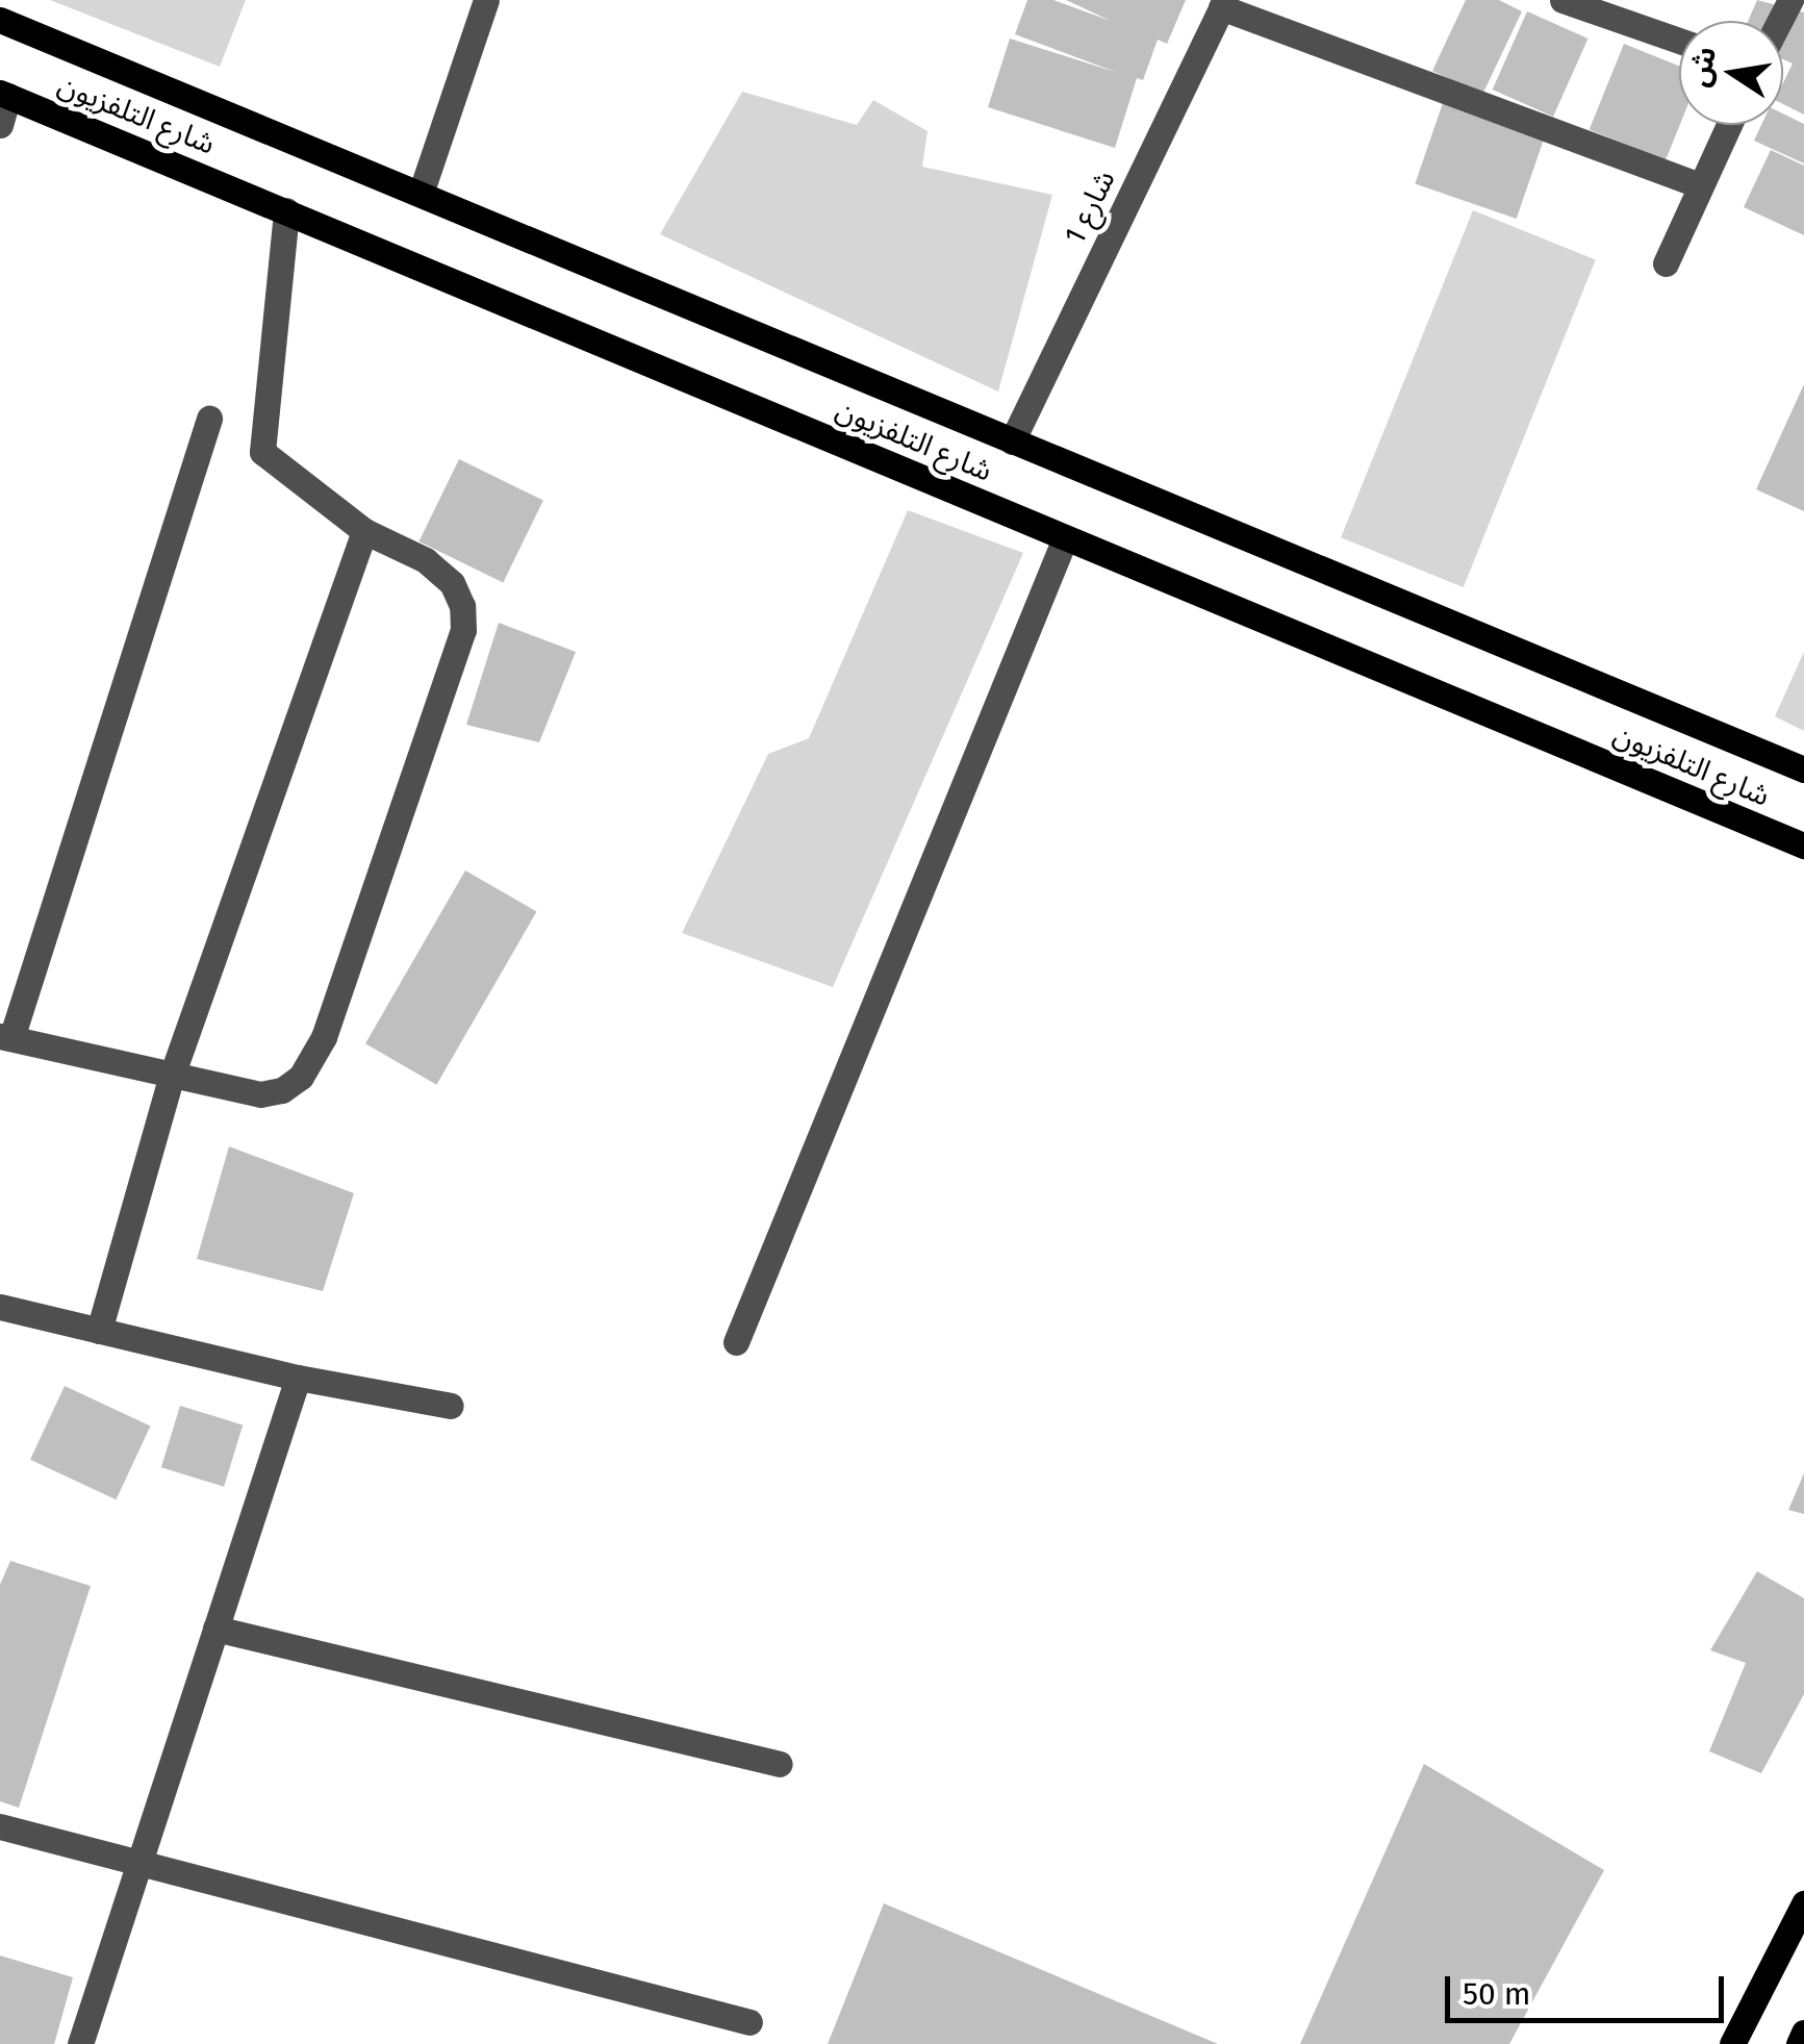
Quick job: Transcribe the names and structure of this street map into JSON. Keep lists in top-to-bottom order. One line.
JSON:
{"streets":{"main road":["شارع التلفزيون"],"street":["شارع 1"]},"crossings":[["شارع التلفزيون","شارع 1"]],"scale_bar":"50 m","north":"left"}
